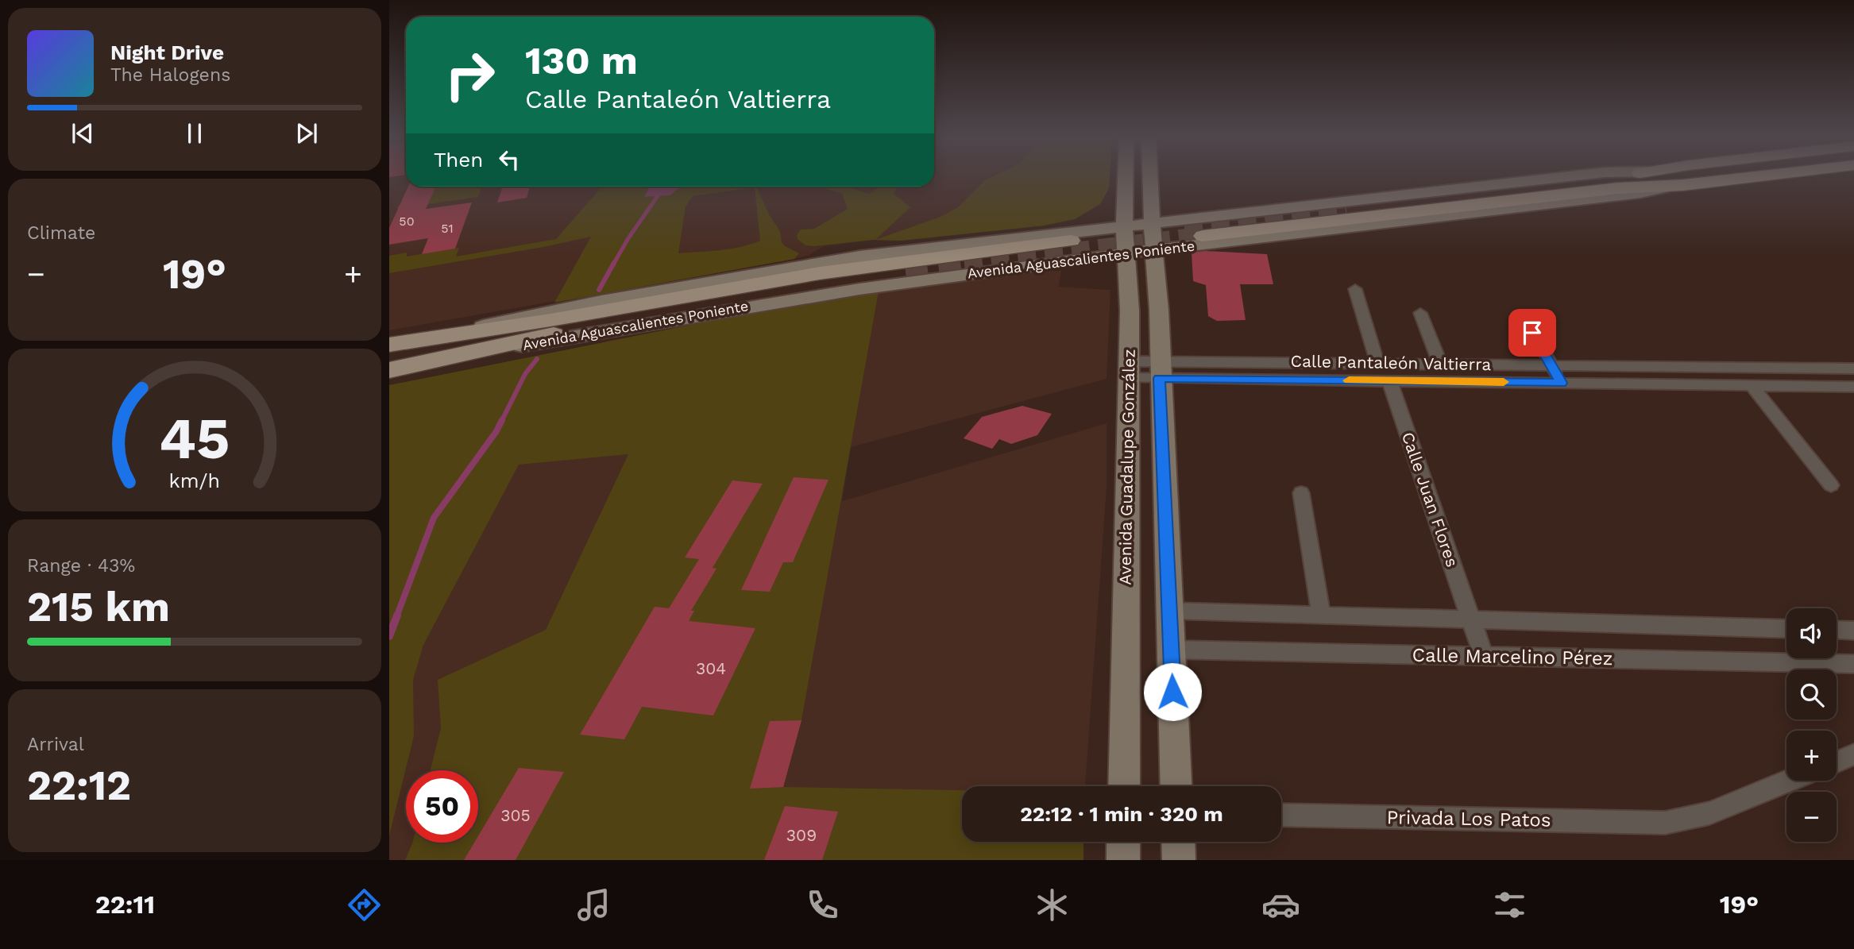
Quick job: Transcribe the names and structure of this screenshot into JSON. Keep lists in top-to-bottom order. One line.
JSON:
{"streets":{"main road":["Avenida Aguascalientes Poniente"],"street":["Calle Pantaleón Valtierra","Avenida Guadalupe González","Calle Juan Flores","Calle Marcelino Pérez","Privada Los Patos"]},"crossings":[["Avenida Aguascalientes Poniente","Avenida Guadalupe González"],["Calle Pantaleón Valtierra","Avenida Guadalupe González"],["Calle Pantaleón Valtierra","Calle Juan Flores"],["Avenida Guadalupe González","Calle Marcelino Pérez"],["Calle Juan Flores","Calle Marcelino Pérez"]],"house_numbers":["50","51","304","305","309"],"page":{"turn":["130 m","Calle Pantaleón Valtierra"],"song":["Night Drive","The Halogens"],"then":"Then","tile":["Climate",["Range · 43%","215 km"],["Arrival","22:12"]],"heat":["−","19°","+"],"map_buttons":["+","−"],"limit":"50","trip":"22:12 · 1 min · 320 m","tabs":["22:11","19°"],"gauge":["45","km/h"]}}
